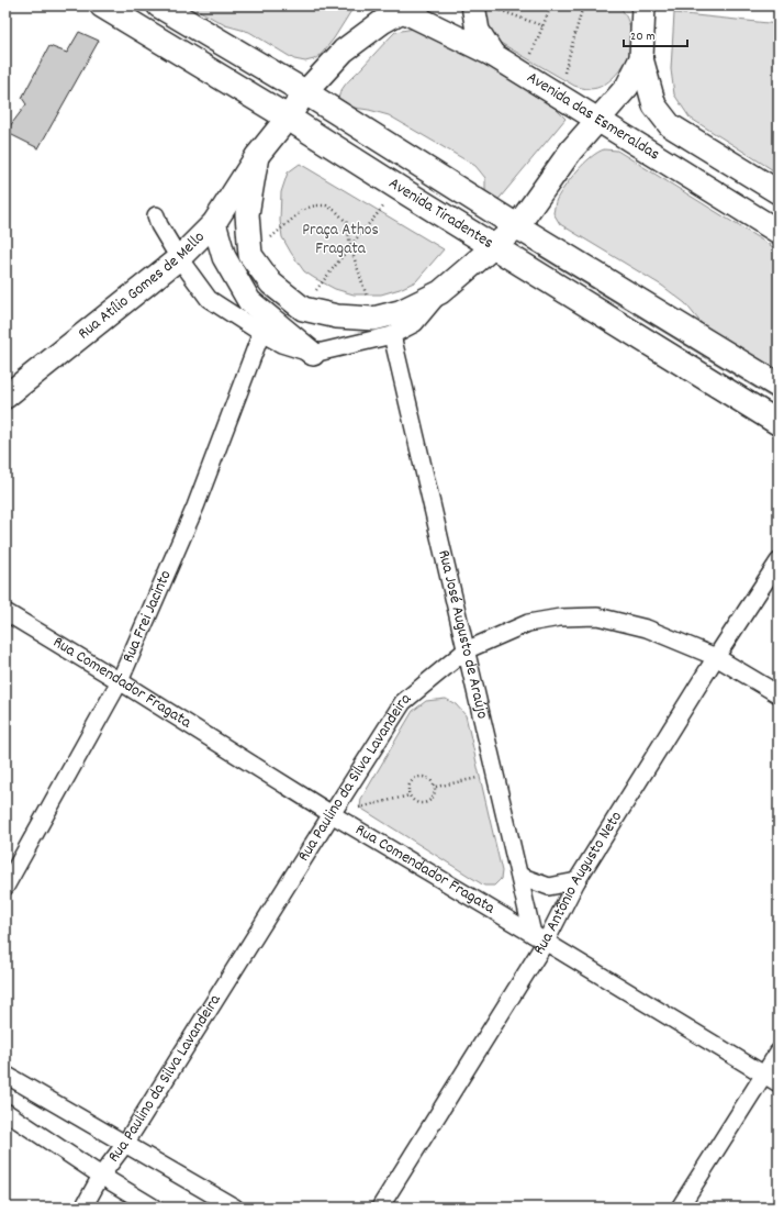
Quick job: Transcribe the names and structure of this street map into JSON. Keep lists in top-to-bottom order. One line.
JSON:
{"streets":{"main road":["Avenida das Esmeraldas","Avenida Tiradentes","Rua Atílio Gomes de Mello"],"street":["Rua Frei Jacinto","Rua José Augusto de Araújo","Rua Comendador Fragata","Rua Paulino da Silva Lavandeira","Rua Antônio Augusto Neto"]},"crossings":[["Avenida das Esmeraldas","Rua Atílio Gomes de Mello"],["Avenida Tiradentes","Rua Atílio Gomes de Mello"],["Rua Frei Jacinto","Rua Comendador Fragata"],["Rua José Augusto de Araújo","Rua Comendador Fragata"],["Rua José Augusto de Araújo","Rua Paulino da Silva Lavandeira"],["Rua José Augusto de Araújo","Rua Antônio Augusto Neto"],["Rua Comendador Fragata","Rua Paulino da Silva Lavandeira"],["Rua Comendador Fragata","Rua Antônio Augusto Neto"],["Rua Paulino da Silva Lavandeira","Rua Antônio Augusto Neto"]],"parks":["Praça Athos Fragata"],"scale_bar":"20 m"}
